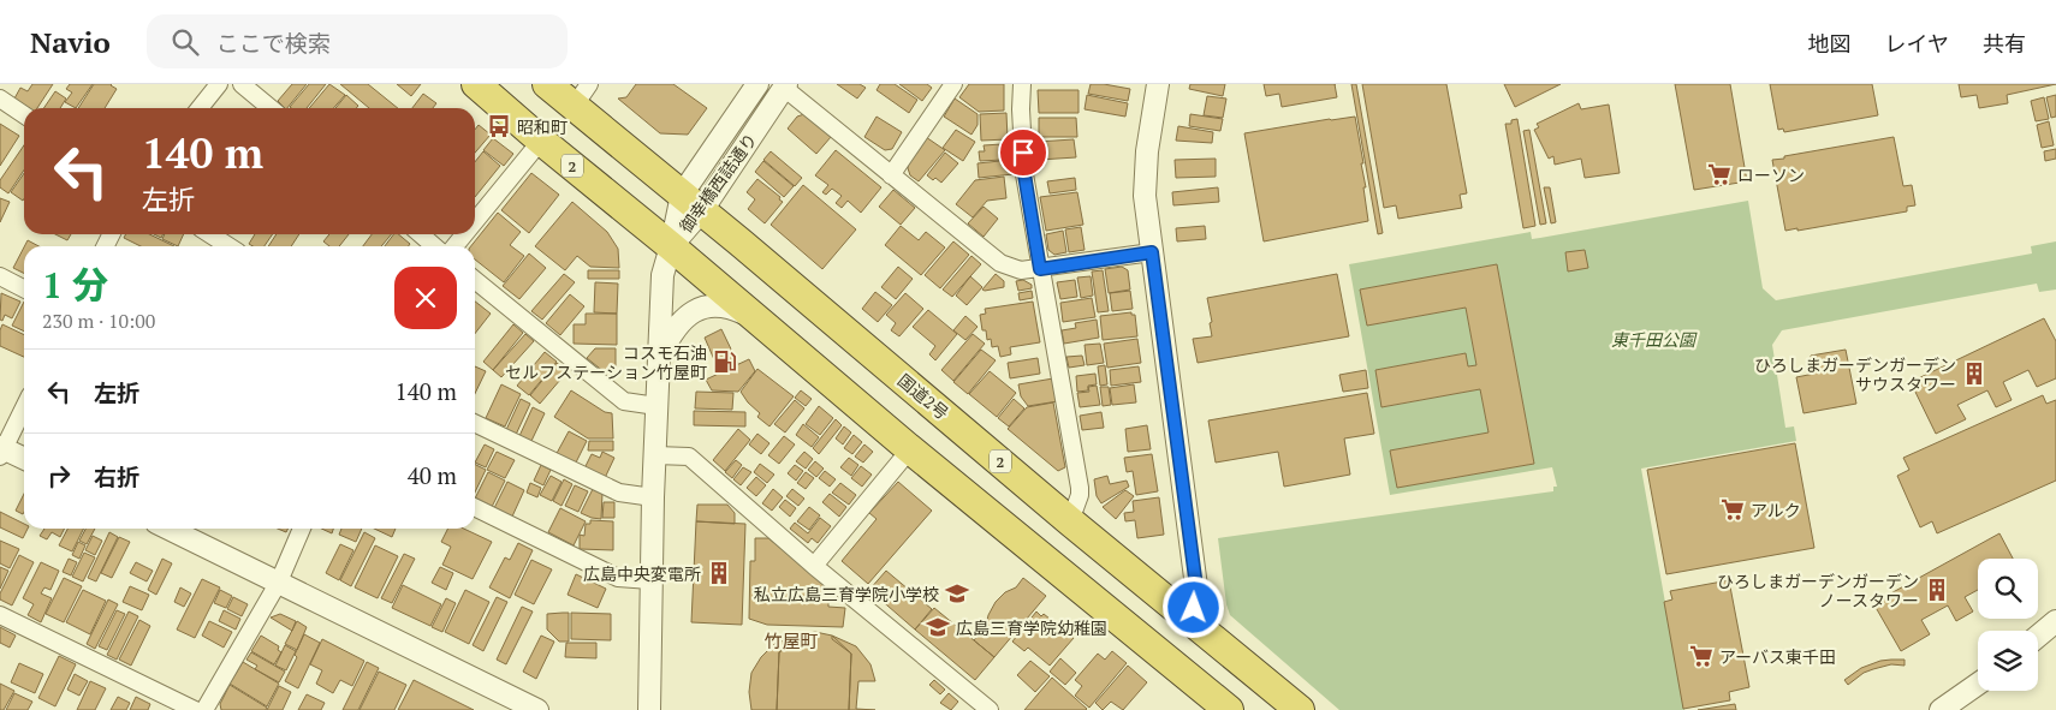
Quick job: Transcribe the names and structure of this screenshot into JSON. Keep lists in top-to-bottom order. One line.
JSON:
{"streets":{"highway":["2","国道2号"],"street":["御幸橋西詰通り"]},"crossings":[["2","御幸橋西詰通り"],["御幸橋西詰通り","国道2号"]],"districts":["竹屋町"],"parks":["東千田公園"],"places":{"bus stop":["昭和町"],"supermarket":["ローソン","アルク","アーバス東千田"],"fuel station":["コスモ石油 セルフステーション竹屋町"],"building":["ひろしまガーデンガーデン サウスタワー","広島中央変電所","ひろしまガーデンガーデン ノースタワー"],"school or university":["私立広島三育学院小学校","広島三育学院幼稚園"]},"page":{"header":"Navio","search":"ここで検索","nav":["地図","レイヤ","共有"],"turn":["140 m","左折"],"heading":["1 分","230 m · 10:00"],"list":[{"name":"左折","value":"140 m"},{"name":"右折","value":"40 m"}]}}
